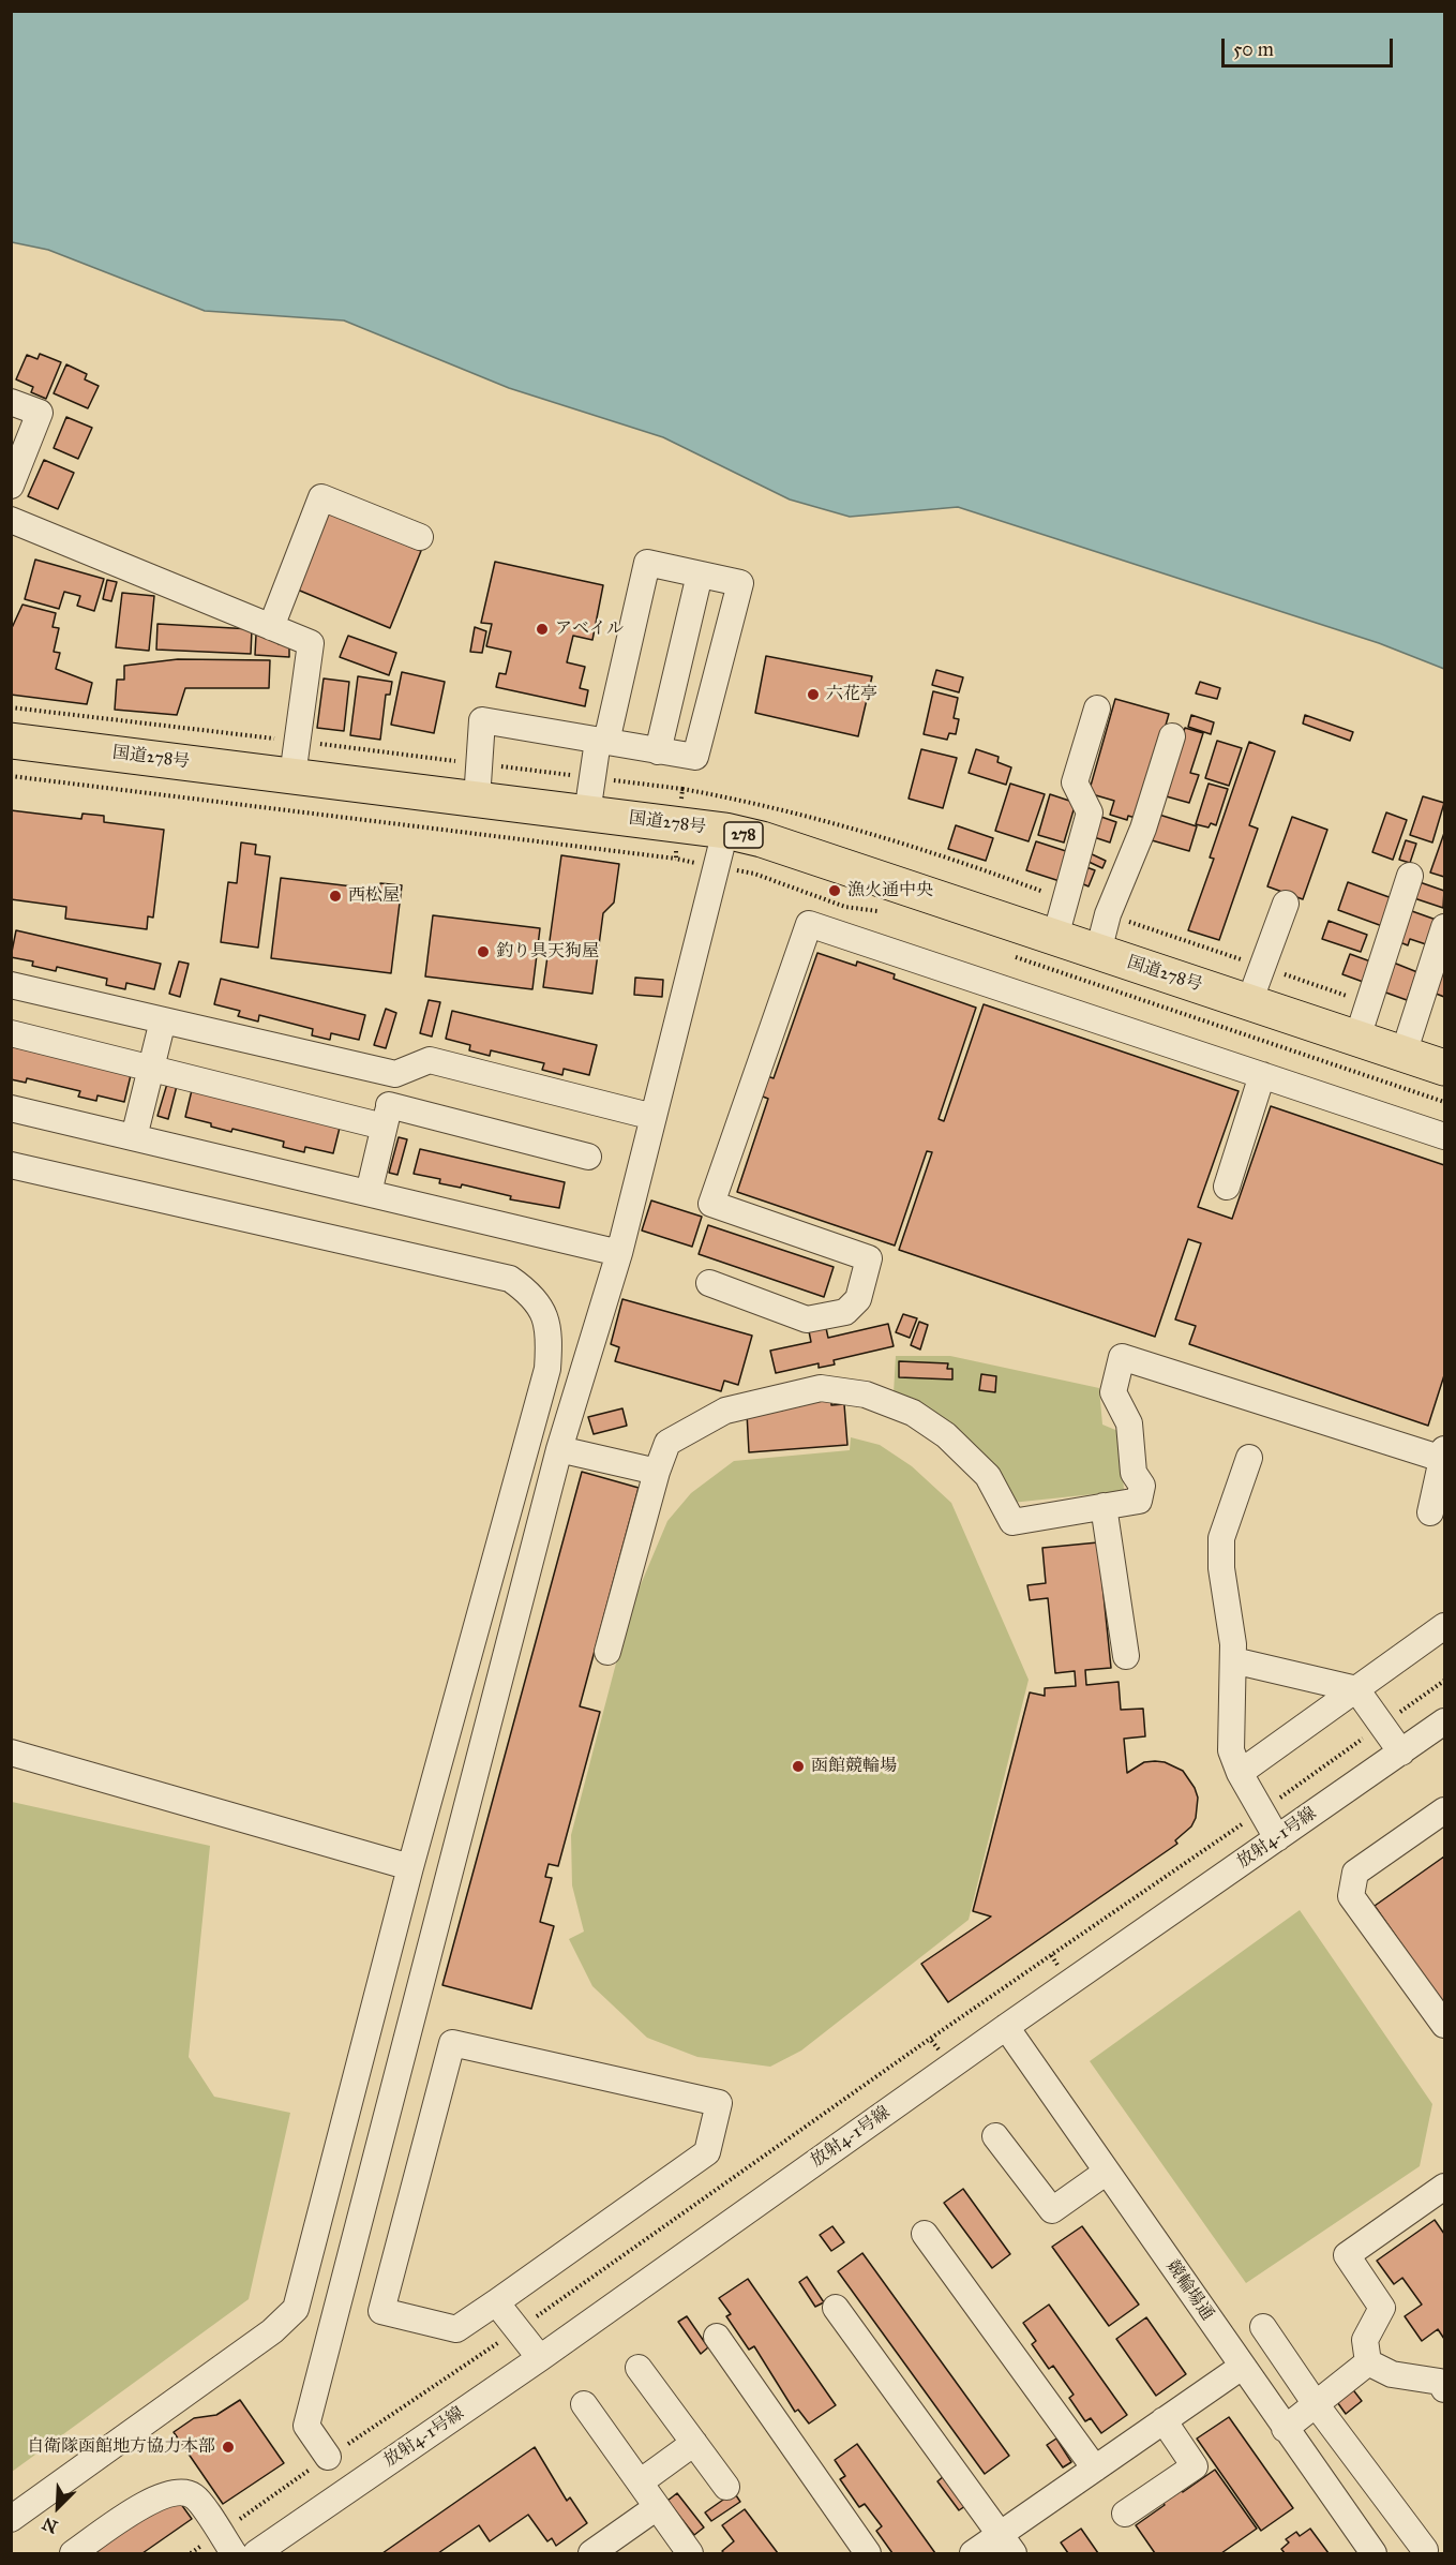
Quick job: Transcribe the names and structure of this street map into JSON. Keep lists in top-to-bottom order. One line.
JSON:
{"streets":{"highway":["国道278号","278"],"street":["放射4-1号線","競輪場通"]},"crossings":[["放射4-1号線","競輪場通"]],"places":["アベイル","六花亭","漁火通中央","西松屋","釣り具天狗屋","函館競輪場","自衛隊函館地方協力本部"],"scale_bar":"50 m","north":"bottom left"}
